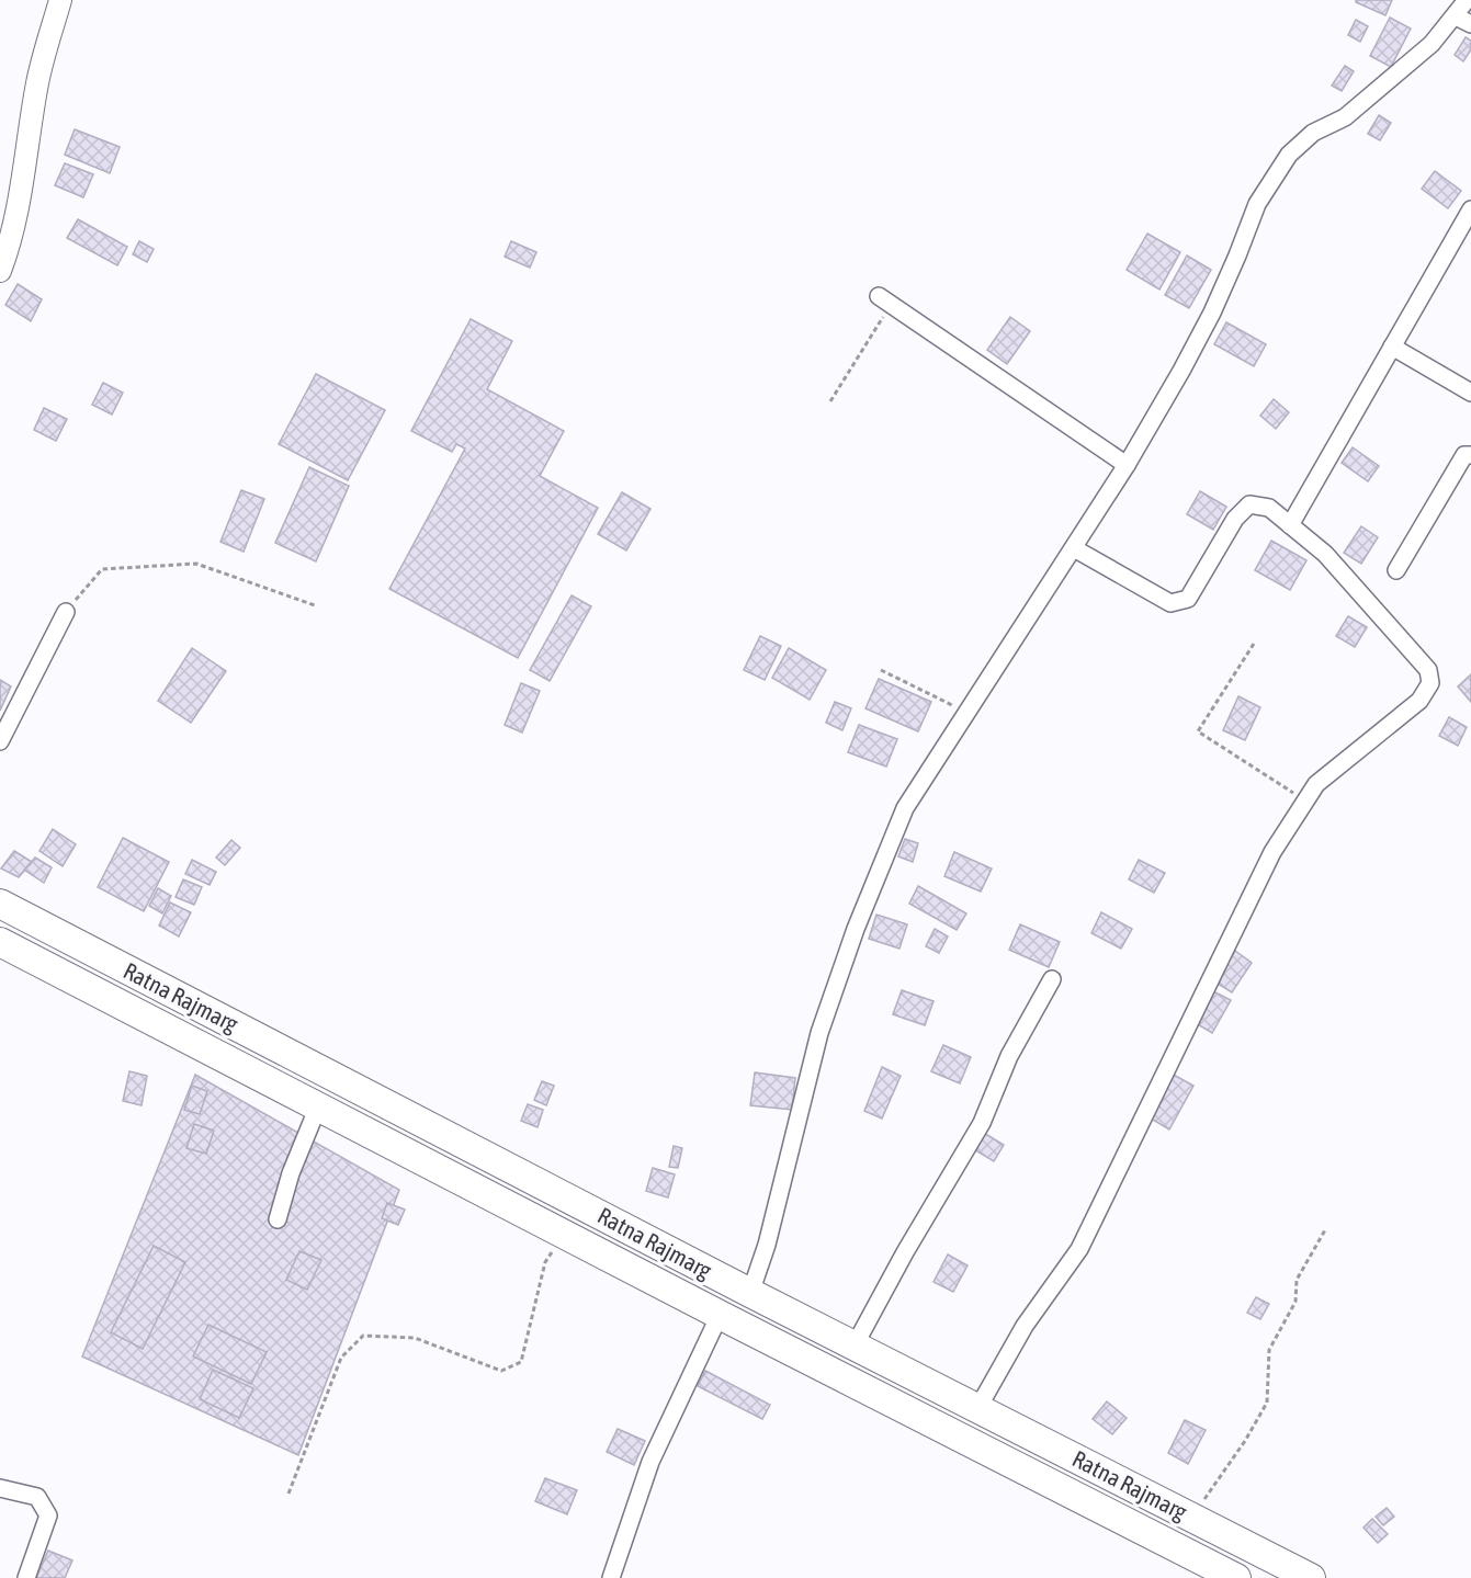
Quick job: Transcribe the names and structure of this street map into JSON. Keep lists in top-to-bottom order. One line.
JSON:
{"streets":{"highway":["Ratna Rajmarg"]}}
